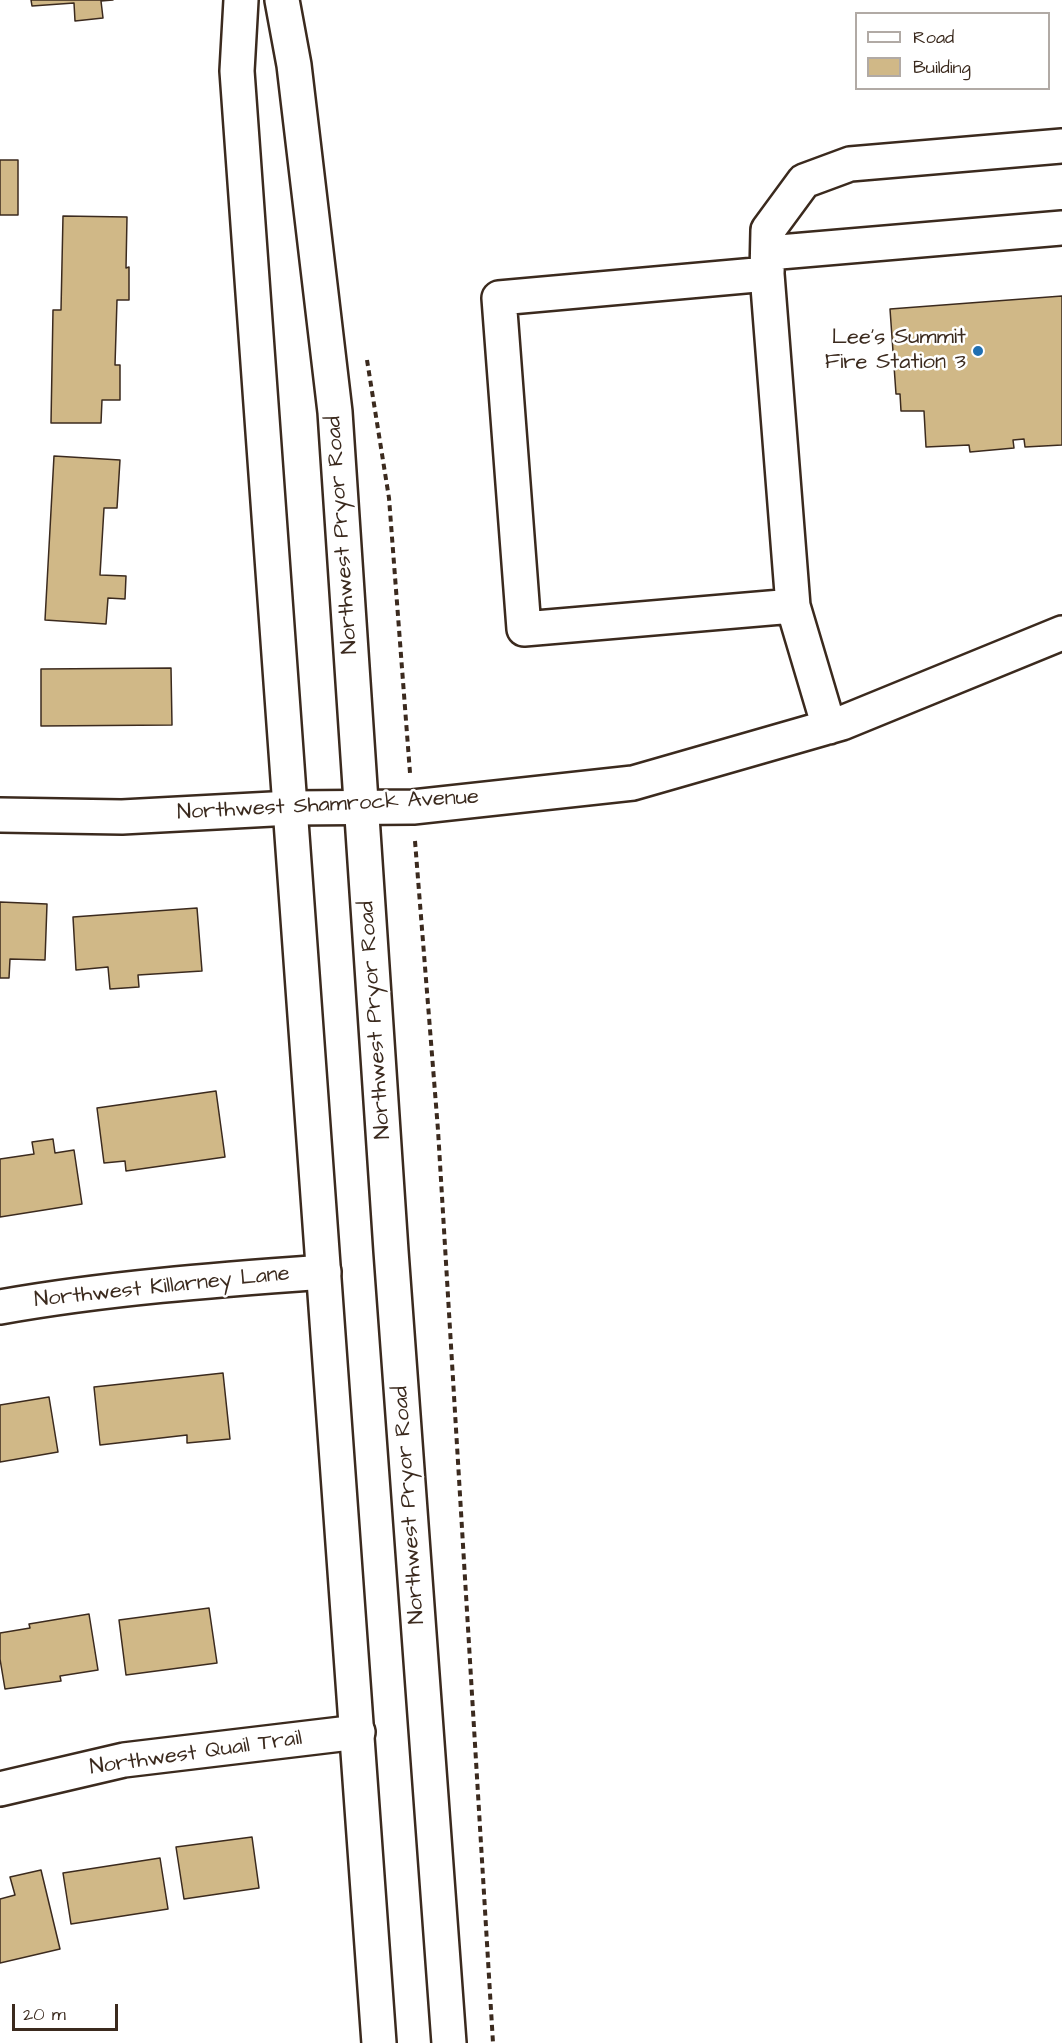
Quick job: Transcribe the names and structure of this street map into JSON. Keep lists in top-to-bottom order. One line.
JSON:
{"streets":{"main road":["Northwest Pryor Road","Northwest Shamrock Avenue","Northwest Killarney Lane","Northwest Quail Trail"]},"crossings":[["Northwest Pryor Road","Northwest Shamrock Avenue"]],"places":["Lee's Summit Fire Station 3"],"legend":["Road","Building"],"scale_bar":"20 m"}
